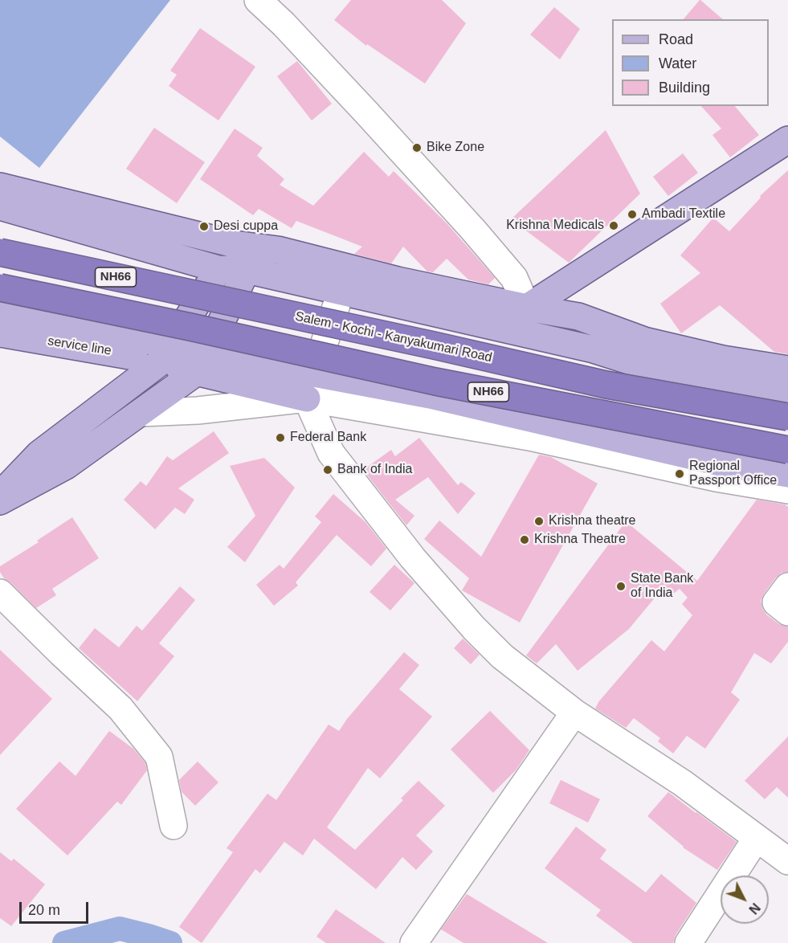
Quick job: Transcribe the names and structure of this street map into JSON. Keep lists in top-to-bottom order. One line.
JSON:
{"streets":{"highway":["NH66","Salem - Kochi - Kanyakumari Road"],"main road":["service line"]},"places":["Bike Zone","Ambadi Textile","Krishna Medicals","Desi cuppa","Federal Bank","Bank of India","Regional Passport Office","Krishna theatre","Krishna Theatre","State Bank of India"],"legend":["Road","Water","Building"],"scale_bar":"20 m","north":"bottom right"}
